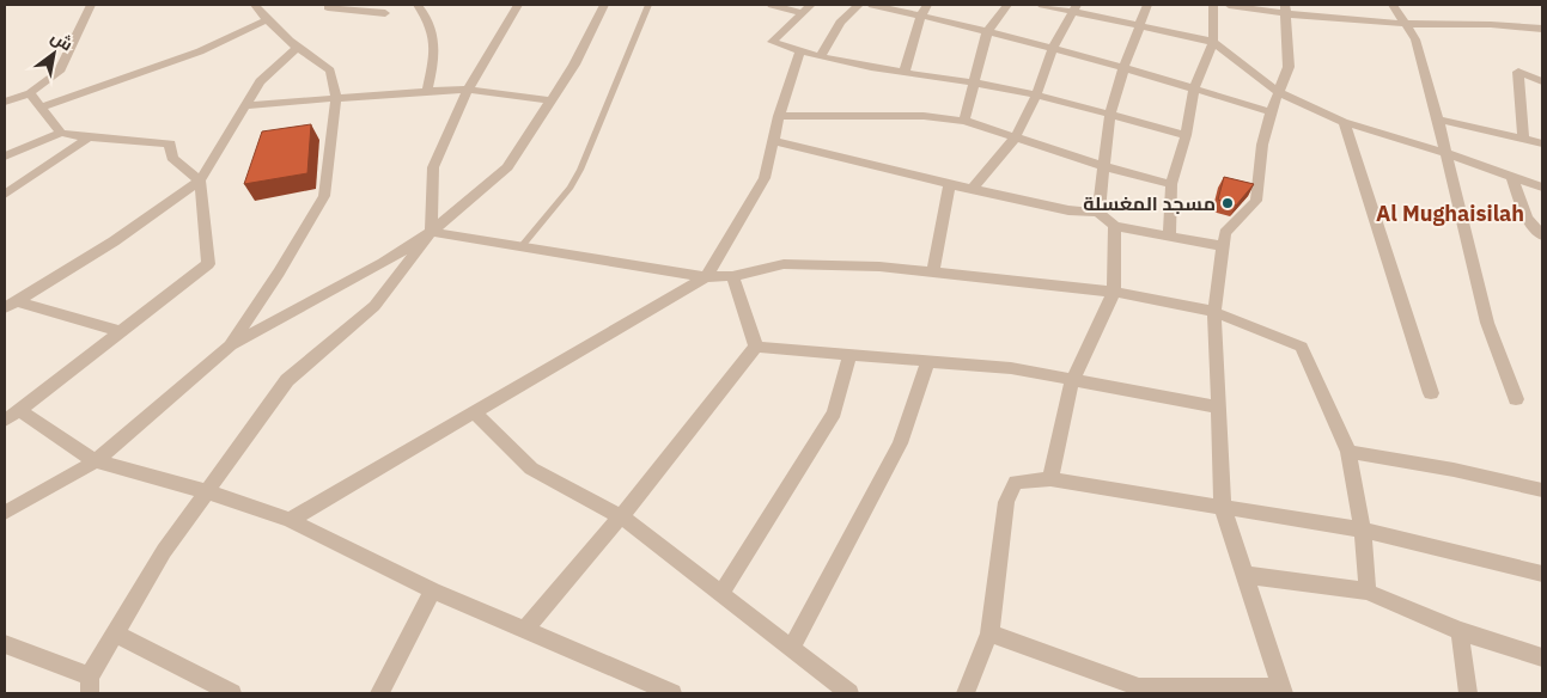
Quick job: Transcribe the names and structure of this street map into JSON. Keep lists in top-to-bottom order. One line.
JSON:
{"districts":["Al Mughaisilah"],"places":["مسجد المغسلة"],"north":"top right"}
